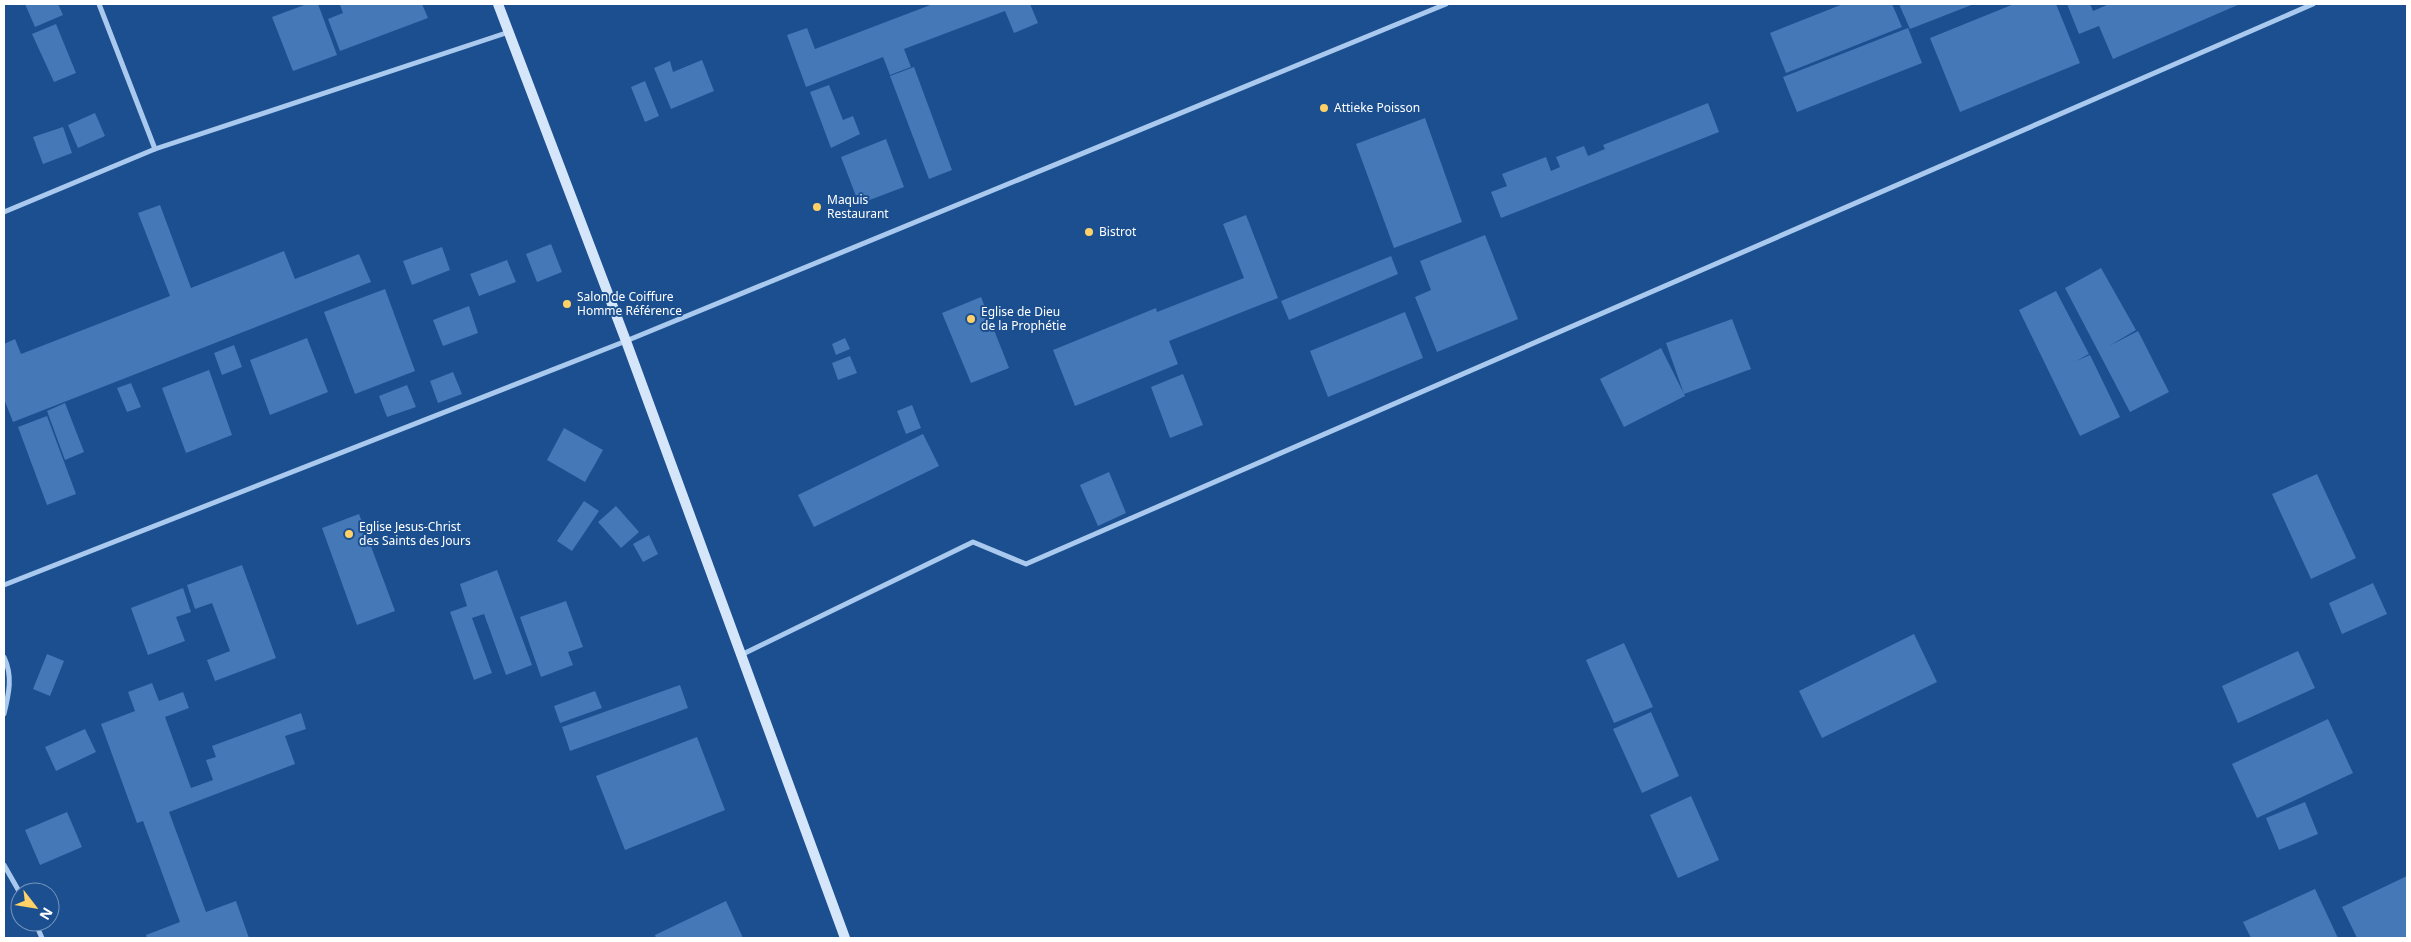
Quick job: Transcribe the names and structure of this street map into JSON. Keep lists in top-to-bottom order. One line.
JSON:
{"places":["Attieke Poisson","Maquis Restaurant","Bistrot","Salon de Coiffure Homme Référence","Eglise de Dieu de la Prophétie","Eglise Jesus-Christ des Saints des Jours"],"north":"bottom right"}
